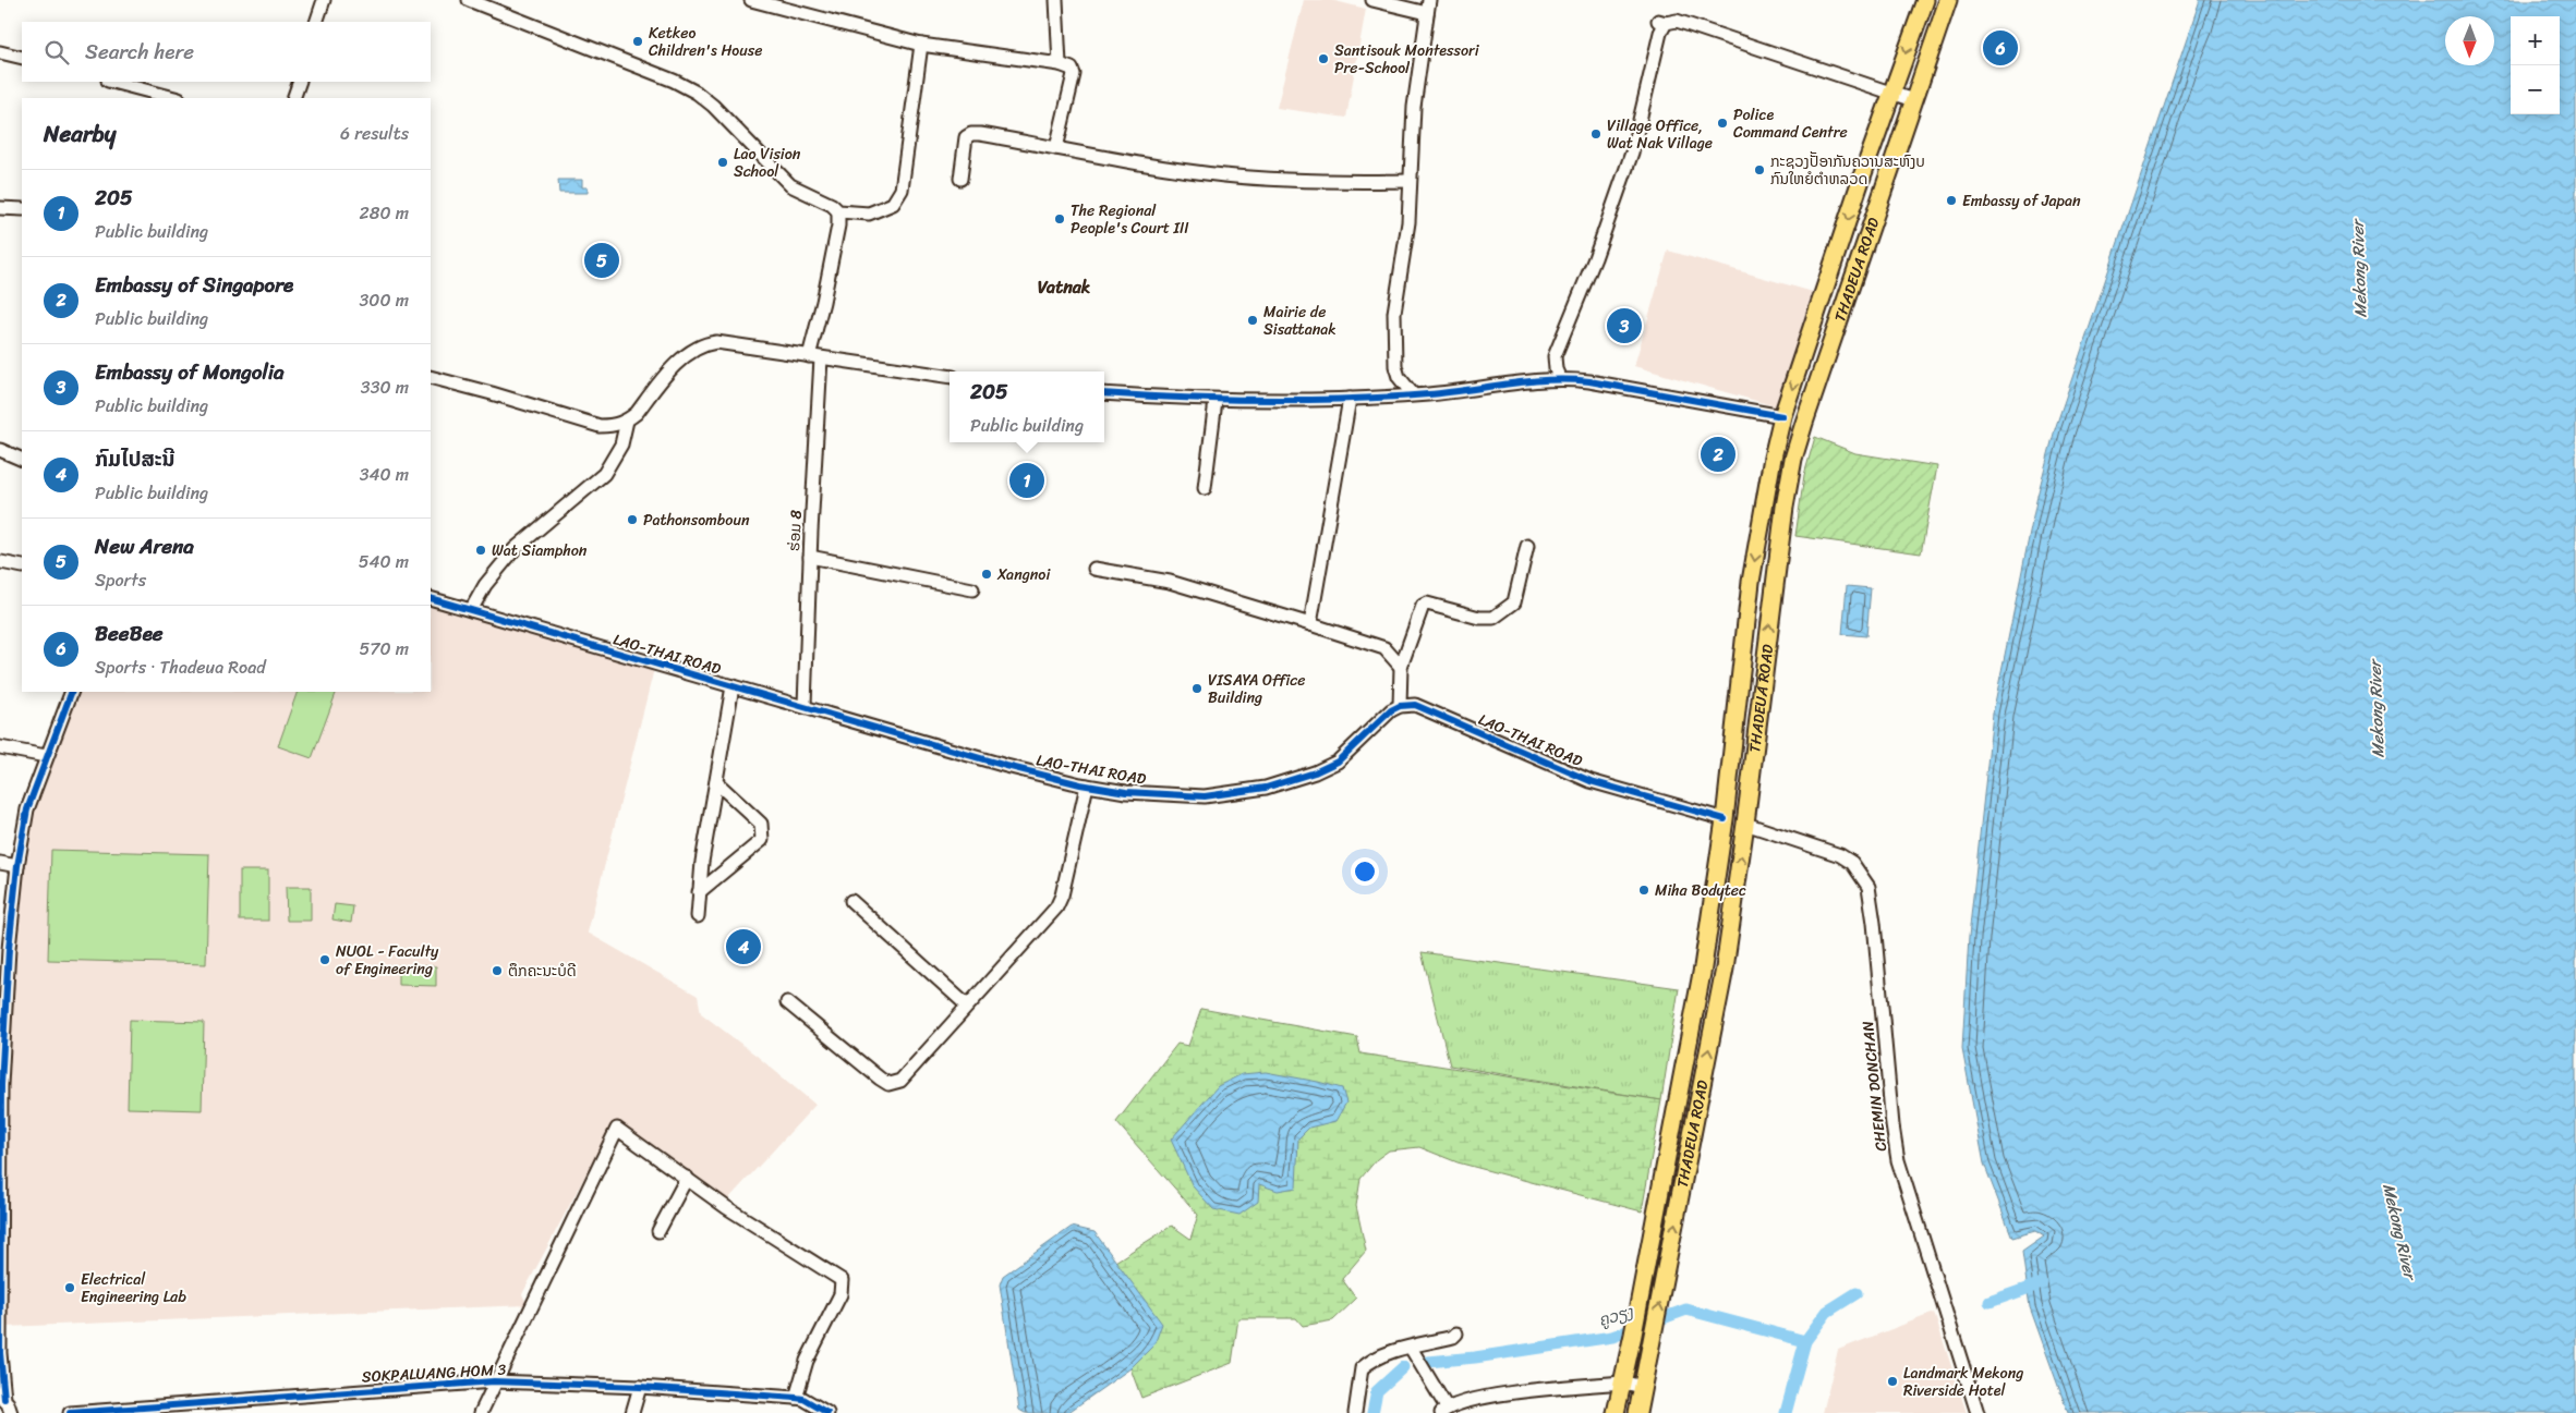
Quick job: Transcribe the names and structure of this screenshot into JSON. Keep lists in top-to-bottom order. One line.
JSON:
{"streets":{"main road":["THADEUA ROAD"],"street":["ຮ່ອມ 8","LAO-THAI ROAD","CHEMIN DONCHAN","SOKPALUANG HOM 3"]},"crossings":[["THADEUA ROAD","LAO-THAI ROAD"],["THADEUA ROAD","CHEMIN DONCHAN"],["ຮ່ອມ 8","LAO-THAI ROAD"]],"districts":["Vatnak"],"water":["Mekong River","ຄູວຽງ"],"places":["Ketkeo Children's House","Santisouk Montessori Pre-School","Police Command Centre","Village Office, Wat Nak Village","Lao Vision School","ກະຊວງປັັອາກັນຄວານສະຫົງບ ກົນໃຫຍໍຕຳຫລວດ","Embassy of Japan","The Regional People's Court III","Mairie de Sisattanak","Pathonsomboun","Wat Siamphon","Xangnoi","VISAYA Office Building","Miha Bodytec","NUOL - Faculty of Engineering","ຕຶກຄະນະບໍດີ","Electrical Engineering Lab","Landmark Mekong Riverside Hotel"],"north":"bottom","page":{"map_buttons":["+","−"],"search":"Search here","pins":["6","5","3","2","1","4"],"heading":["Nearby","6 results"],"list":[{"mark":"1","name":"205","note":"Public building","value":"280 m"},{"mark":"2","name":"Embassy of Singapore","note":"Public building","value":"300 m"},{"mark":"3","name":"Embassy of Mongolia","note":"Public building","value":"330 m"},{"mark":"4","name":"ກົມໄປສະນີ","note":"Public building","value":"340 m"},{"mark":"5","name":"New Arena","note":"Sports","value":"540 m"},{"mark":"6","name":"BeeBee","note":"Sports · Thadeua Road","value":"570 m"}],"popup":["205","Public building"]}}
